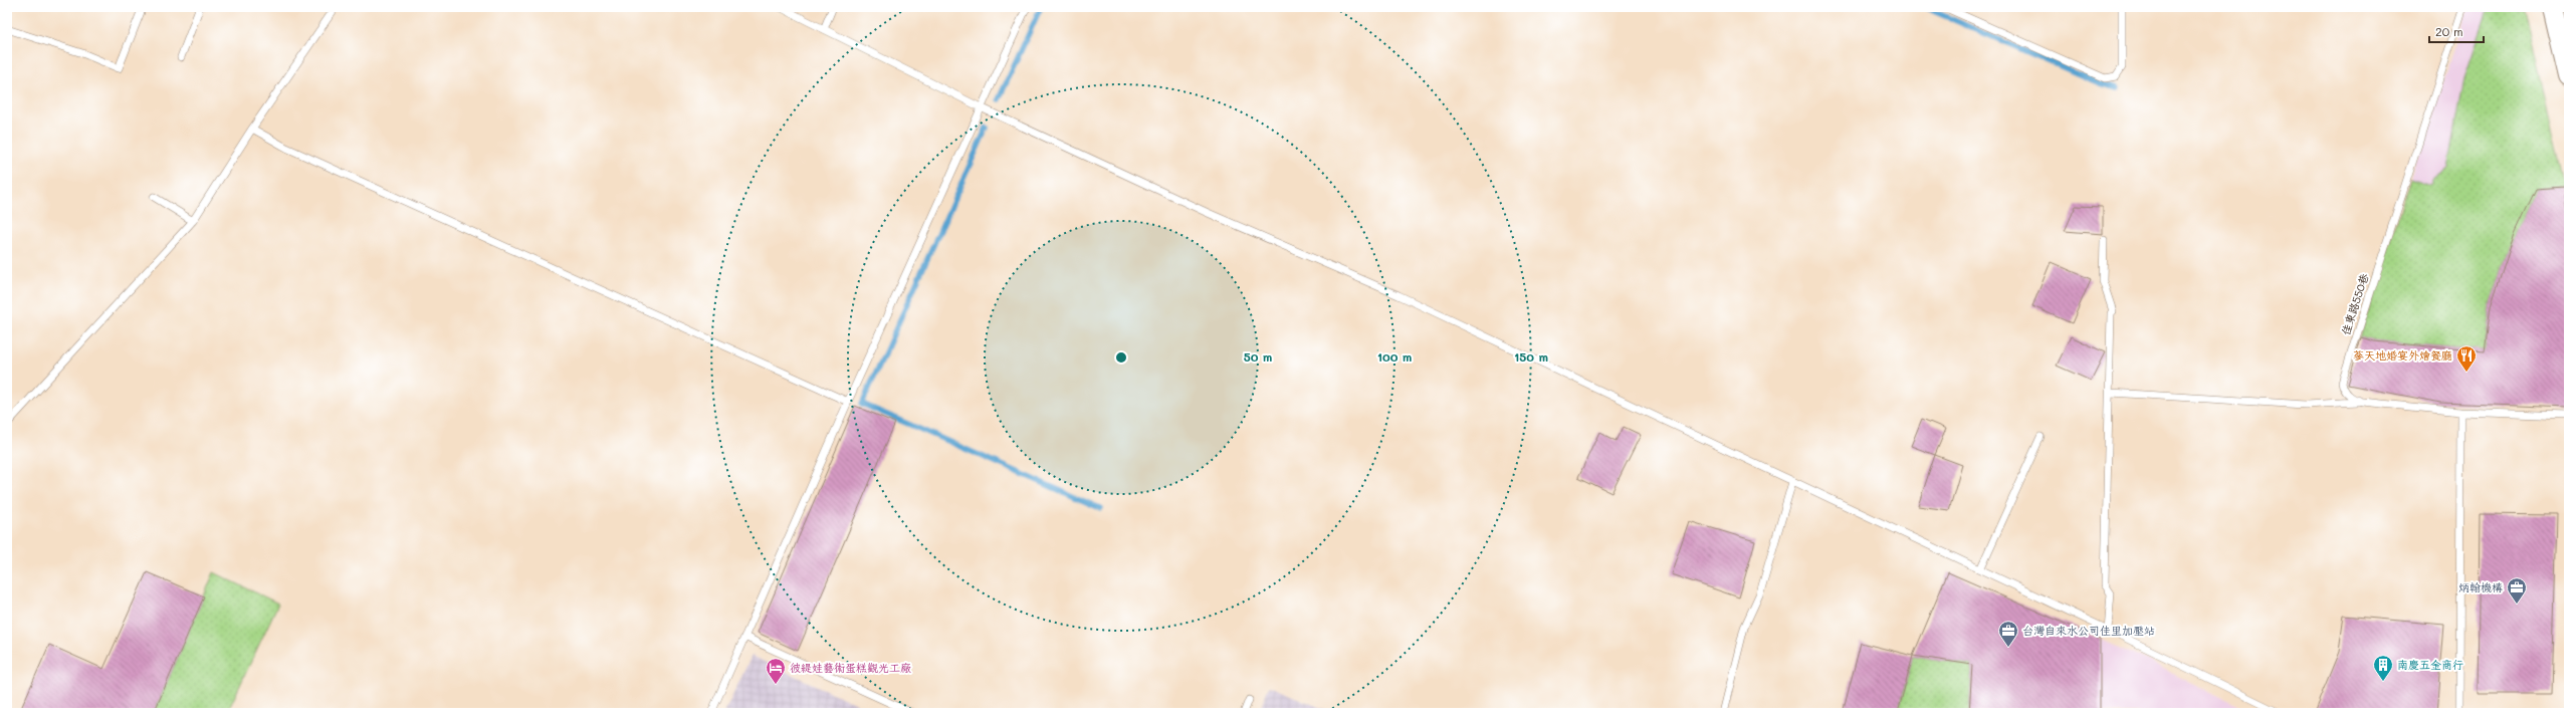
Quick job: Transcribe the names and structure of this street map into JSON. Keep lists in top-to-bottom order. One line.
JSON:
{"streets":{"lane":["佳東路550巷"]},"places":{"restaurant":["蔘天地婚宴外燴餐廳"],"office":["炳翰機構","台灣自來水公司佳里加壓站"],"building":["南慶五金商行"],"hotel":["彼緹娃藝術蛋糕觀光工廠"]},"scale_bar":"20 m","rings":["50 m","100 m","150 m"]}
